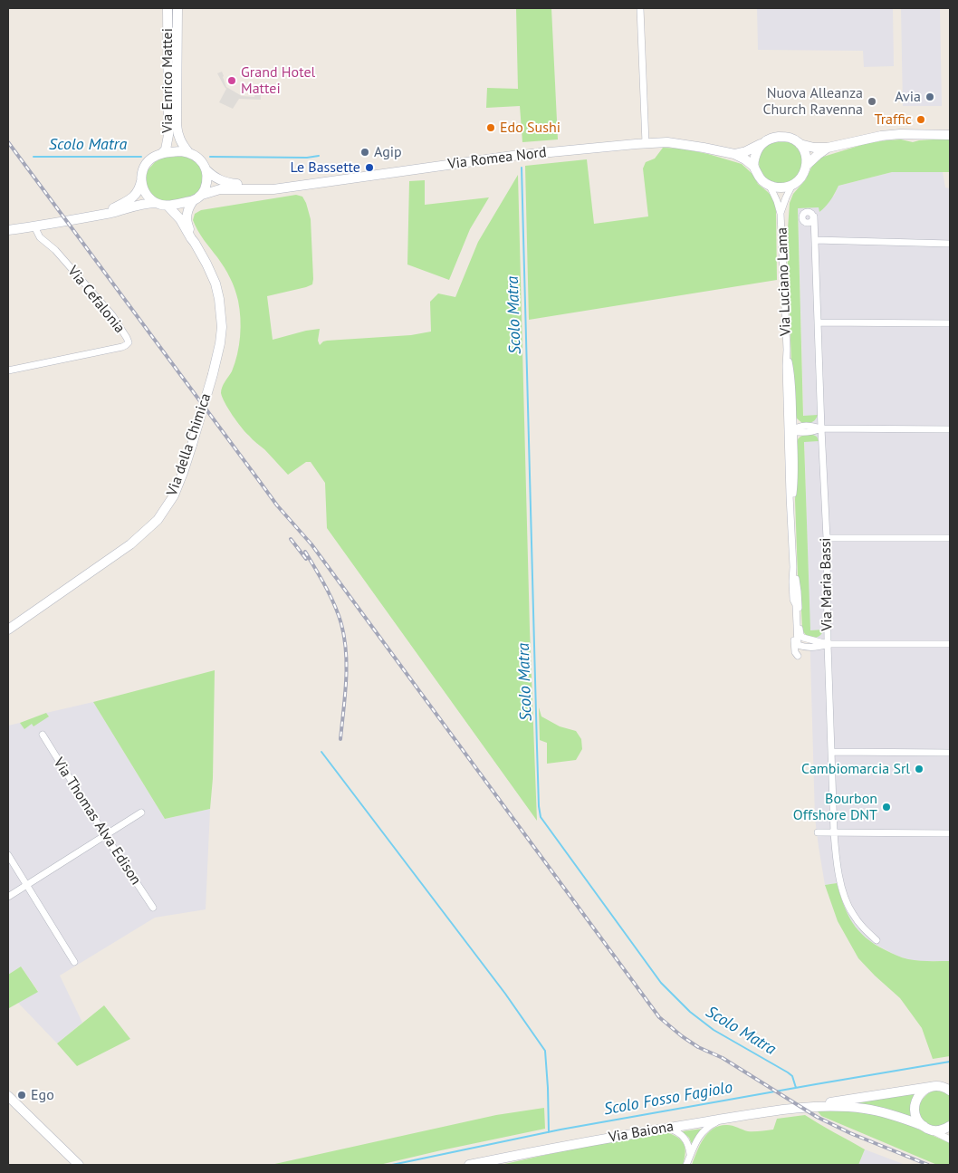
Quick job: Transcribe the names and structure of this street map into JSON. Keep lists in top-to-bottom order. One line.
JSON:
{"streets":{"main road":["Via Enrico Mattei","Via Romea Nord","Via della Chimica","Via Baiona"],"street":["Via Luciano Lama","Via Cefalonia","Via Maria Bassi","Via Thomas Alva Edison"]},"crossings":[["Via Enrico Mattei","Via Romea Nord"],["Via Enrico Mattei","Via della Chimica"],["Via Romea Nord","Via Luciano Lama"],["Via Romea Nord","Via della Chimica"],["Via Luciano Lama","Via Maria Bassi"]],"water":["Scolo Matra","Scolo Fosso Fagiolo"],"places":["Grand Hotel Mattei","Avia","Nuova Alleanza Church Ravenna","Traffic","Edo Sushi","Agip","Le Bassette","Cambiomarcia Srl","Bourbon Offshore DNT","Ego"]}
